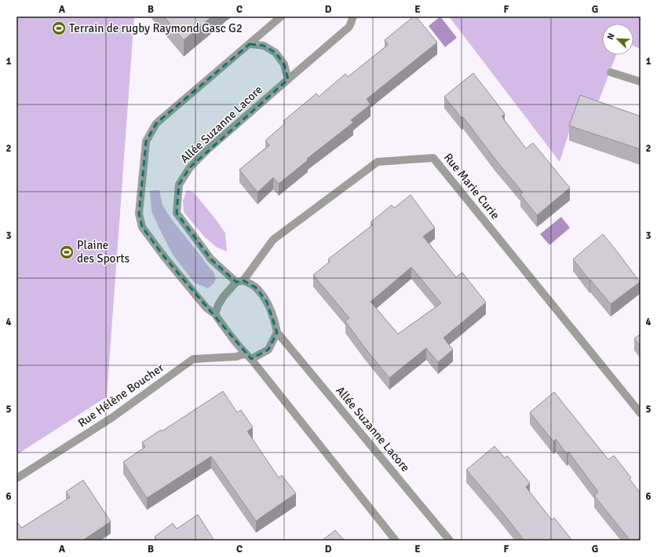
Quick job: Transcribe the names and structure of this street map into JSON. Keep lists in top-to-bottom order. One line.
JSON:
{"streets":{"street":["Allée Suzanne Lacore","Rue Marie Curie","Rue Hélène Boucher"]},"crossings":[["Allée Suzanne Lacore","Rue Marie Curie"],["Allée Suzanne Lacore","Rue Hélène Boucher"],["Rue Marie Curie","Rue Hélène Boucher"]],"places":{"sports":["Terrain de rugby Raymond Gasc G2","Plaine des Sports"]},"north":"top left","grid":{"columns":["A","B","C","D","E","F","G"],"rows":["1","2","3","4","5","6"]}}
